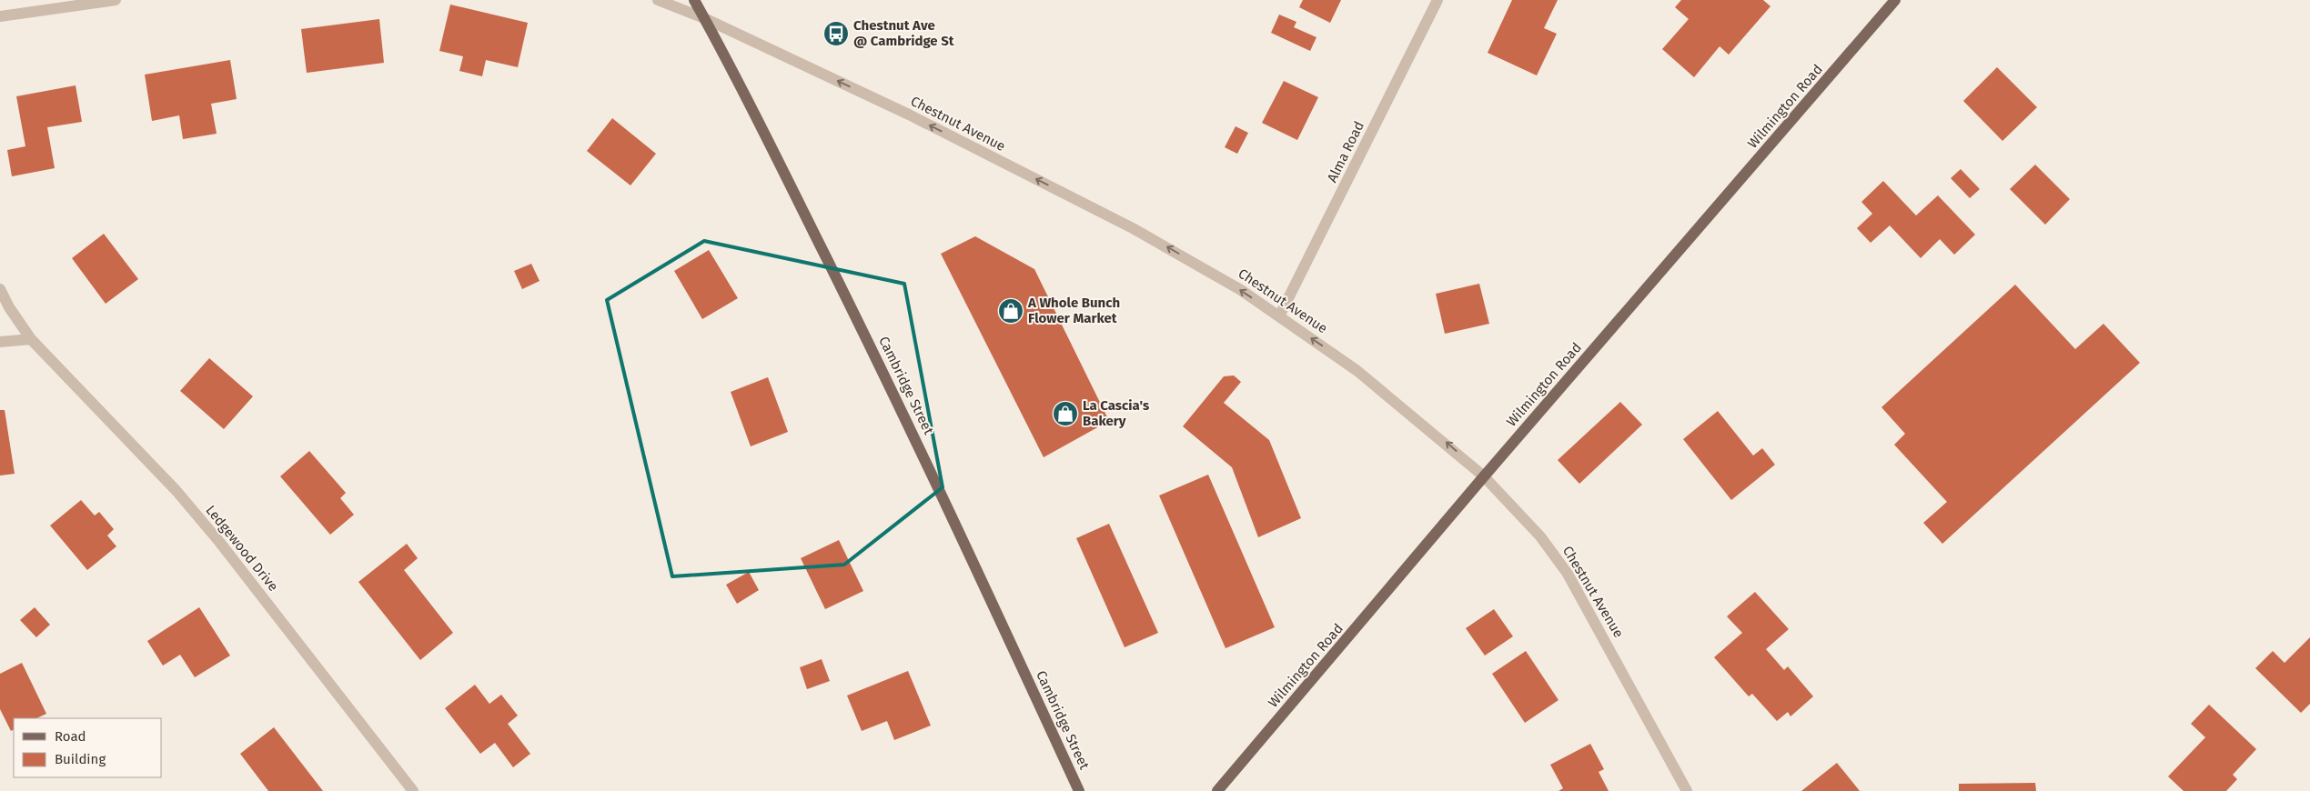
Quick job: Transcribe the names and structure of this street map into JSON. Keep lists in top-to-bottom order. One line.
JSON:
{"streets":{"main road":["Wilmington Road","Cambridge Street"],"street":["Chestnut Avenue","Alma Road","Ledgewood Drive"]},"crossings":[["Wilmington Road","Chestnut Avenue"],["Chestnut Avenue","Alma Road"],["Chestnut Avenue","Cambridge Street"]],"one_way":["Chestnut Avenue"],"places":{"bus stop":["Chestnut Ave @ Cambridge St"],"shop":["A Whole Bunch Flower Market","La Cascia's Bakery"]},"legend":["Road","Building"]}
